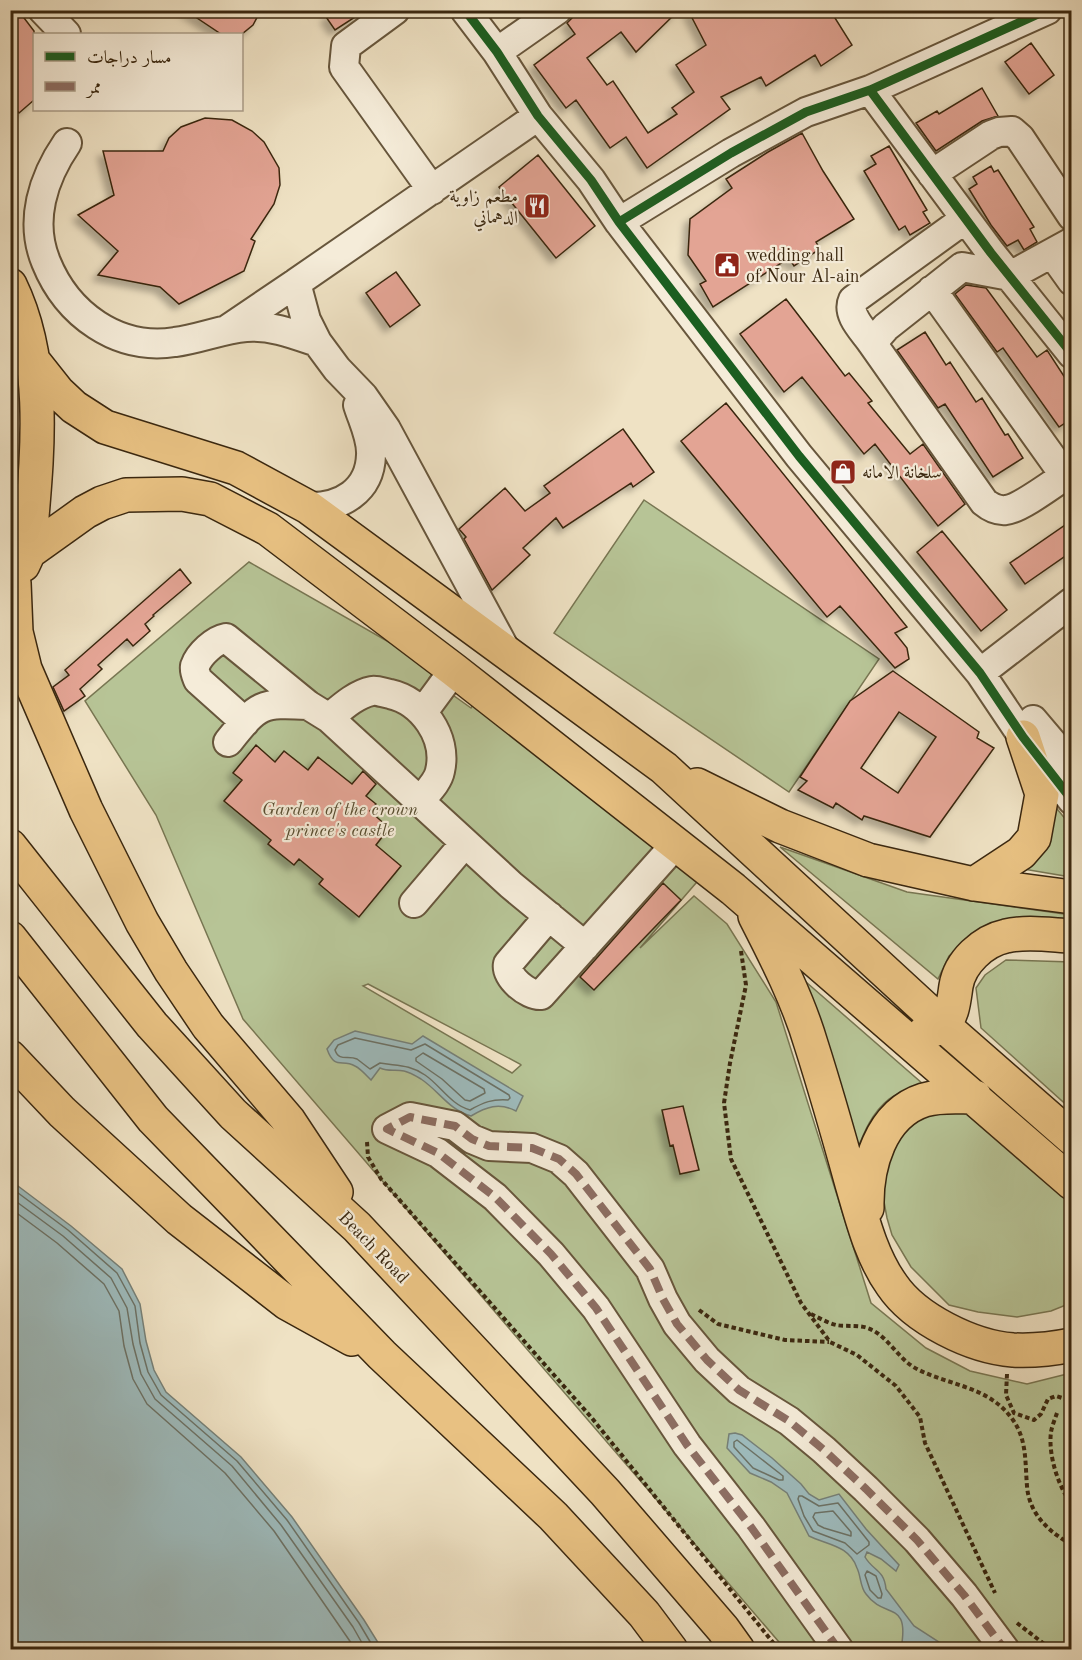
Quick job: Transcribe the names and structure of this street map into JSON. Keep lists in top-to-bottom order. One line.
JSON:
{"streets":{"main road":["Beach Road"]},"parks":["Garden of the crown prince's castle"],"places":{"restaurant":["مطعم زاوية الدهماني"],"public building":["wedding hall of Nour Al-ain"],"shop":["سلخانة الامانه"]},"legend":["مسار دراجات","ممر"]}
